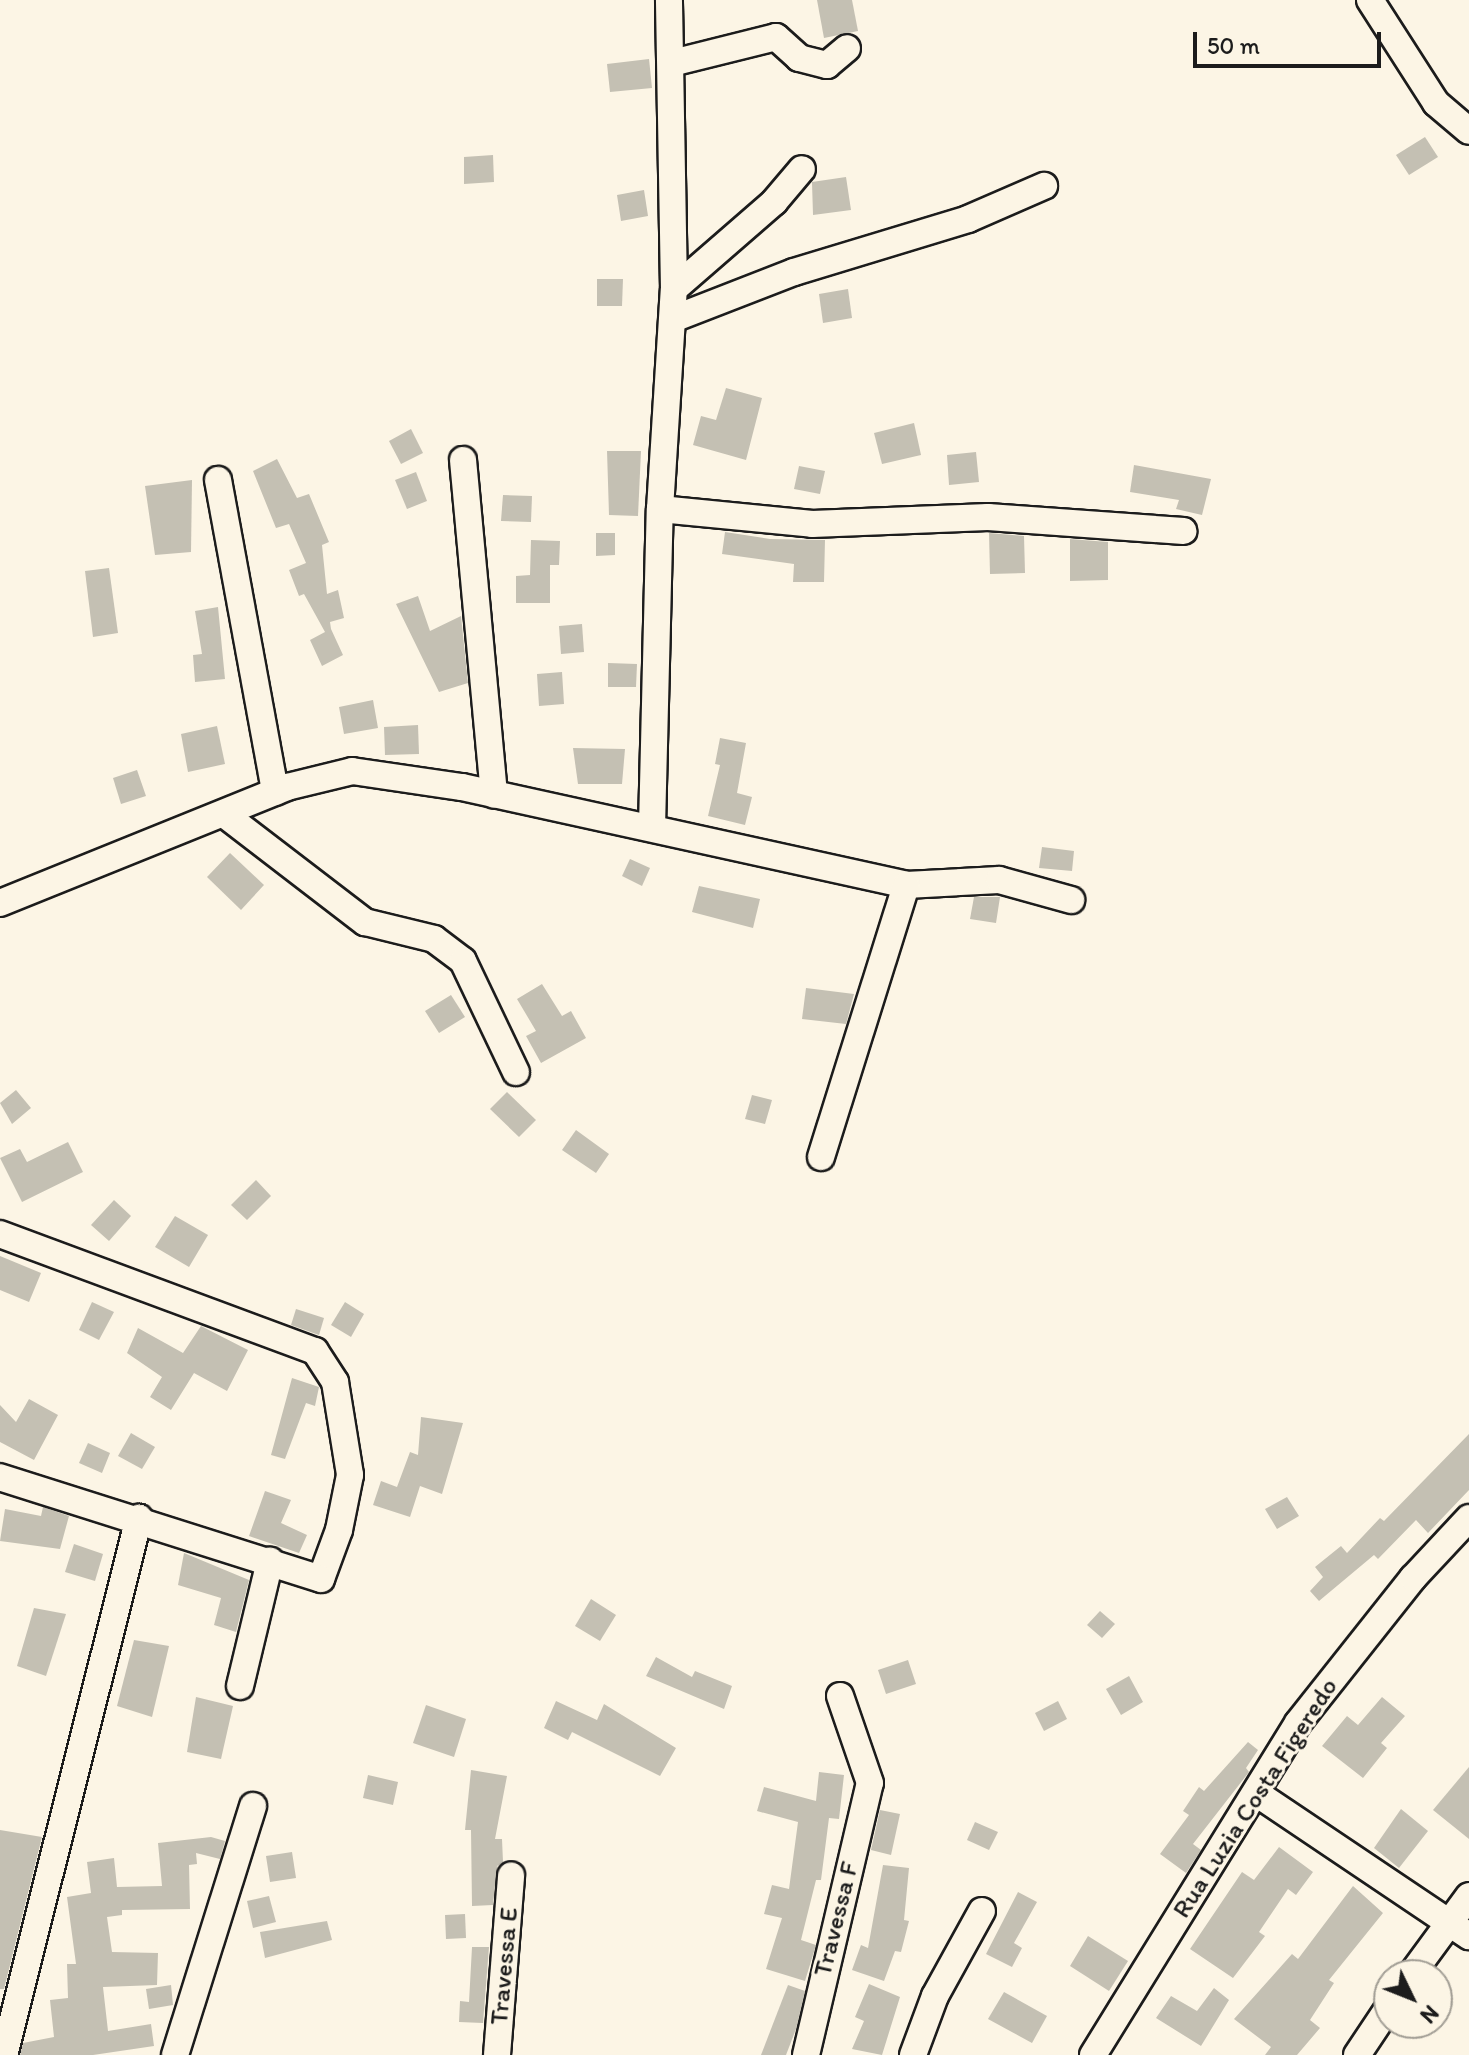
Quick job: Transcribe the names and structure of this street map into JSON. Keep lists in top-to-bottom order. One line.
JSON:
{"streets":{"street":["Rua Luzia Costa Figeredo","Travessa F","Travessa E"]},"scale_bar":"50 m","north":"bottom right"}
